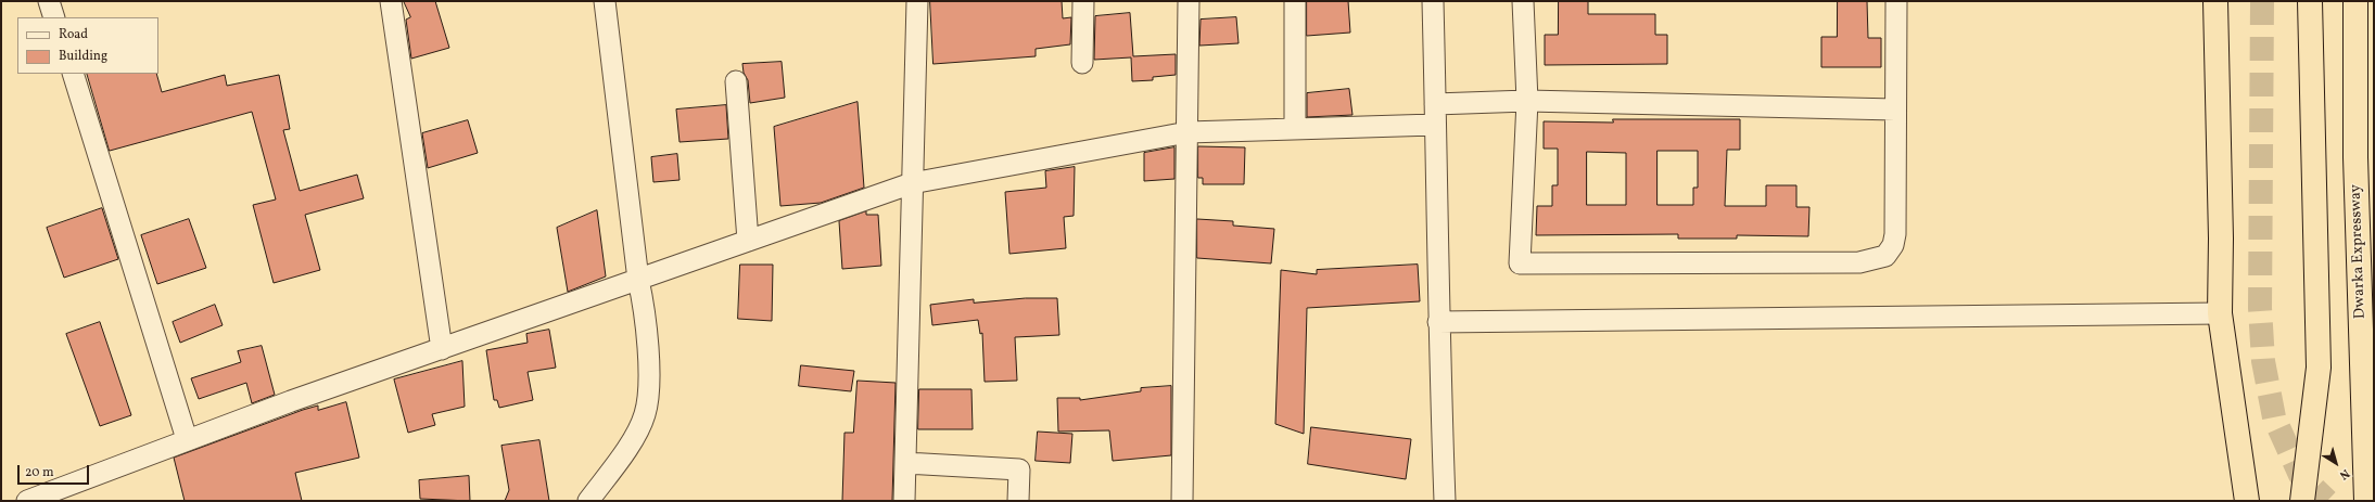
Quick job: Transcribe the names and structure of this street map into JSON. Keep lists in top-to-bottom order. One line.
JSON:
{"streets":{"highway":["Dwarka Expressway"]},"legend":["Road","Building"],"scale_bar":"20 m","north":"bottom right"}
